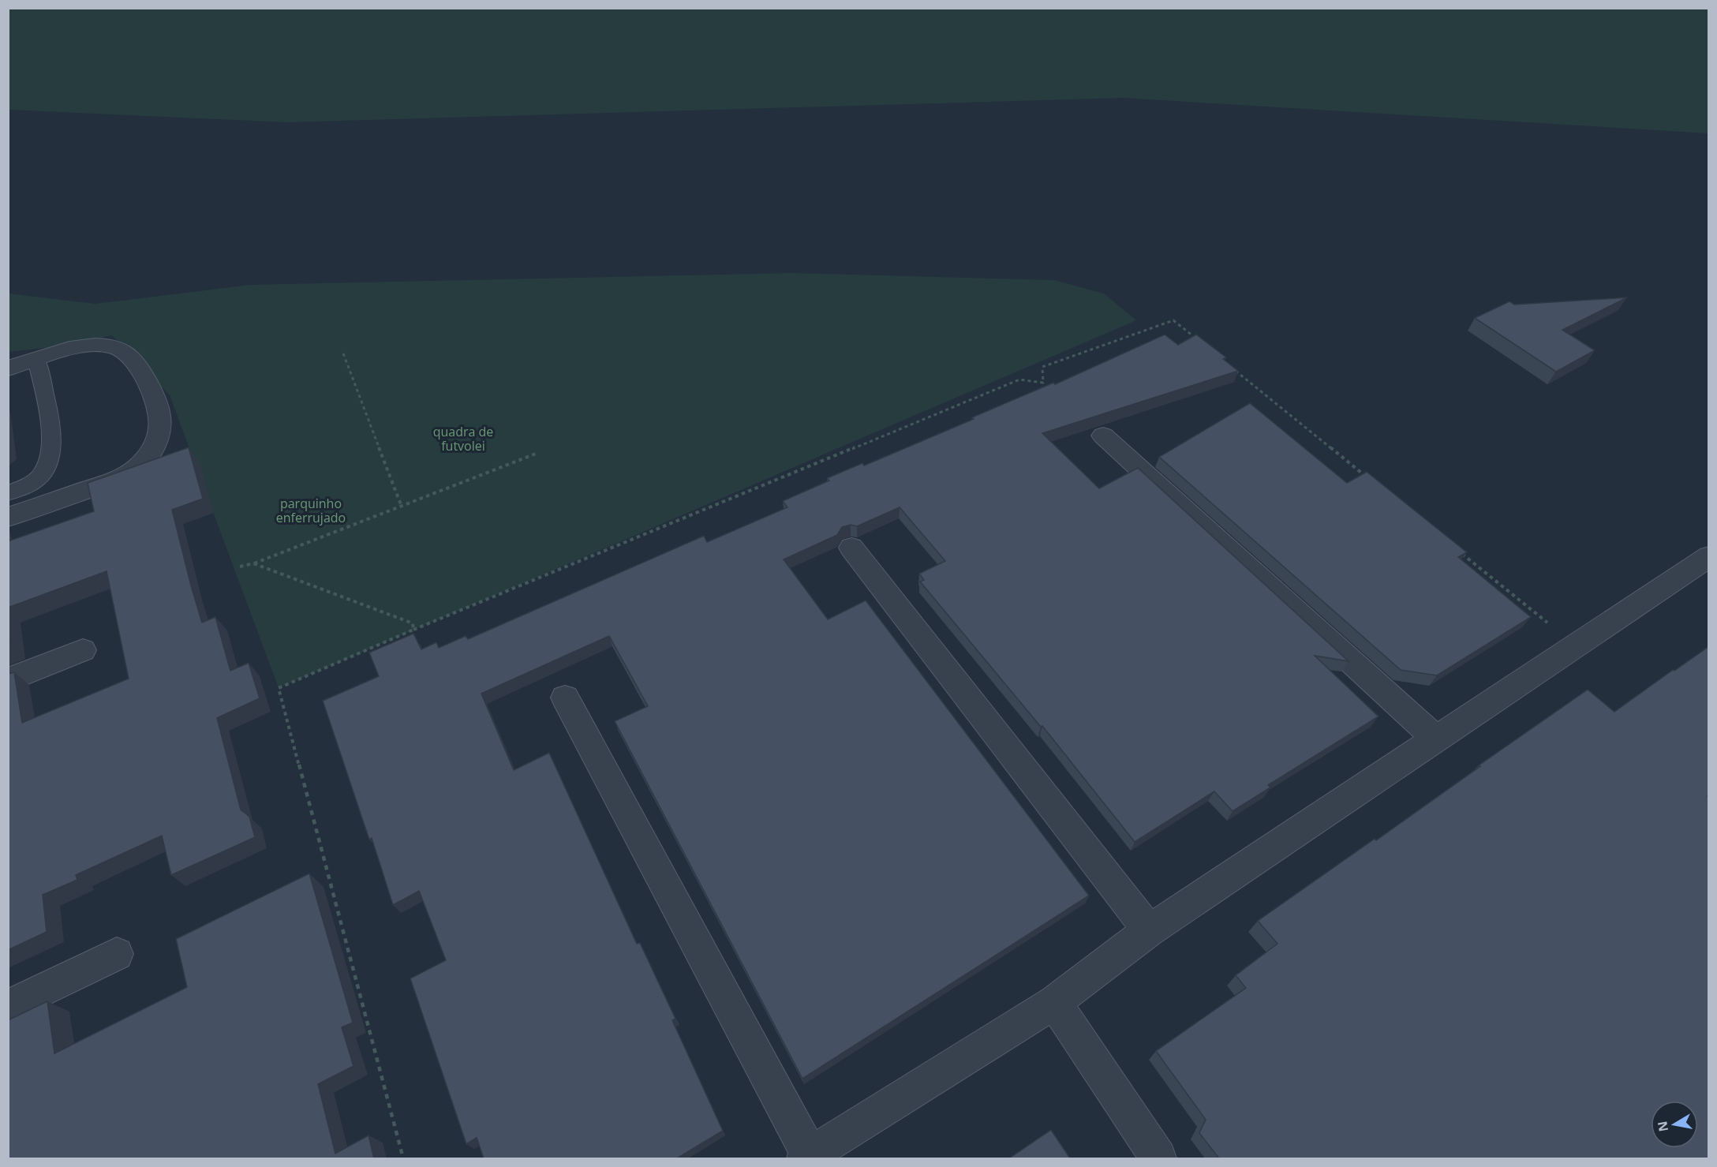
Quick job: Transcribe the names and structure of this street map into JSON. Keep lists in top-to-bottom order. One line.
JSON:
{"parks":["quadra de futvolei","parquinho enferrujado"],"north":"left"}
